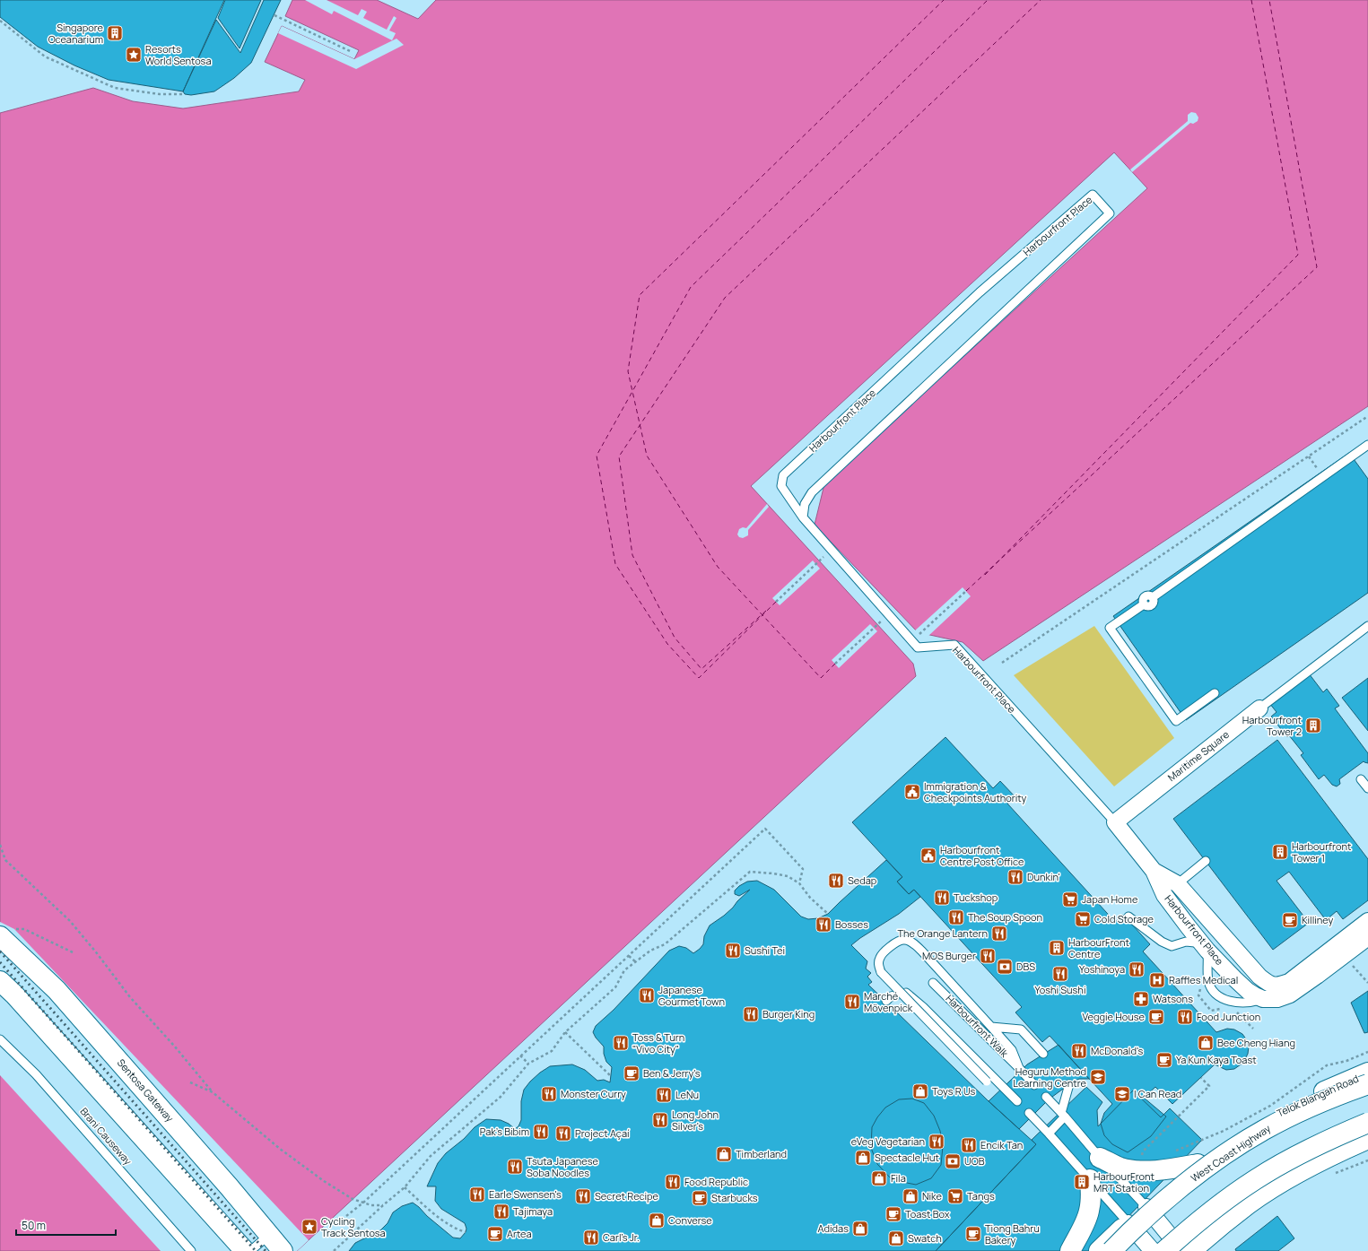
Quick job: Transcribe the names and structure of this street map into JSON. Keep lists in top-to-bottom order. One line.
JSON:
{"streets":{"main road":["Sentosa Gateway","Telok Blangah Road","West Coast Highway"],"street":["Harbourfront Place","Maritime Square"],"lane":["Harbourfront Walk","Brani Causeway"]},"crossings":[["Harbourfront Place","Maritime Square"]],"places":{"building":["Singapore Oceanarium","Harbourfront Tower 2","Harbourfront Tower 1","HarbourFront Centre","HarbourFront MRT Station"],"place":["Resorts World Sentosa","Cycling Track Sentosa"],"public building":["Immigration & Checkpoints Authority","Harbourfront Centre Post Office"],"restaurant":["Dunkin'","Sedap","Tuckshop","The Soup Spoon","Bosses","The Orange Lantern","Sushi Tei","MOS Burger","Yoshinoya","Yoshi Sushi","Japanese Gourmet Town","Marché Mövenpick","Burger King","Food Junction","Toss & Turn \"Vivo City\"","McDonald's","Monster Curry","LeNu","Long John Silver's","Pak's Bibim","Project Açaí","eVeg Vegetarian","Encik Tan","Tsuta Japanese Soba Noodles","Food Republic","Earle Swensen's","Secret Recipe","Tajimaya","Carl's Jr."],"supermarket":["Japan Home","Cold Storage","Tangs"],"cafe":["Killiney","Veggie House","Ya Kun Kaya Toast","Ben & Jerry's","Starbucks","Toast Box","Artea","Tiong Bahru Bakery"],"bank":["DBS","UOB"],"hospital":["Raffles Medical"],"pharmacy":["Watsons"],"shop":["Bee Cheng Hiang","Toys R Us","Timberland","Spectacle Hut","Fila","Nike","Converse","Adidas","Swatch"],"school or university":["Heguru Method Learning Centre","I Can Read"]},"scale_bar":"50 m"}
